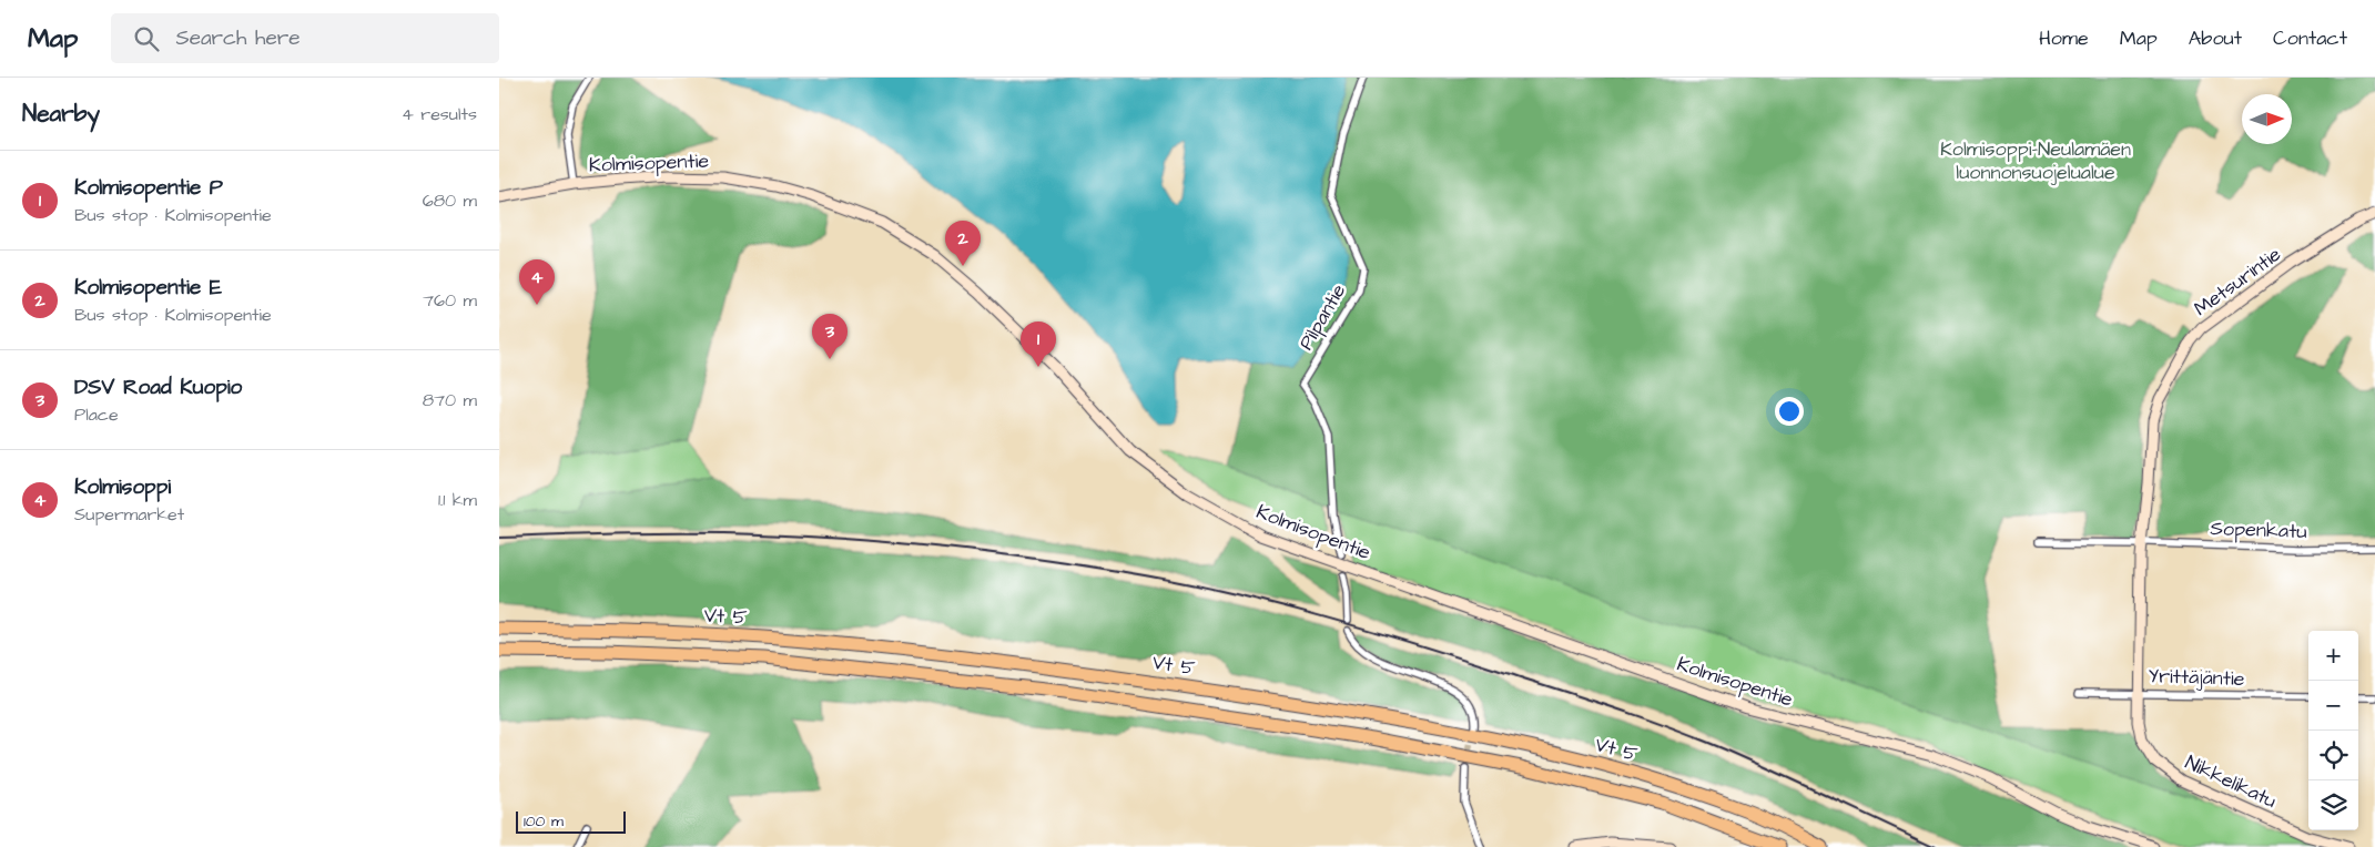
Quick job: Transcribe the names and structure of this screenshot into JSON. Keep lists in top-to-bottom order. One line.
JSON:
{"streets":{"highway":["Vt 5"],"main road":["Kolmisopentie","Metsurintie","Nikkelikatu"],"street":["Pilpantie","Sopenkatu","Yrittäjäntie"]},"crossings":[["Metsurintie","Sopenkatu"],["Metsurintie","Nikkelikatu"],["Sopenkatu","Nikkelikatu"],["Yrittäjäntie","Nikkelikatu"]],"parks":["Kolmisoppi-Neulamäen luonnonsuojelualue"],"scale_bar":"100 m","north":"right","page":{"header":"Map","search":"Search here","nav":["Home","Map","About","Contact"],"heading":["Nearby","4 results"],"list":[{"mark":"1","name":"Kolmisopentie P","note":"Bus stop · Kolmisopentie","value":"680 m"},{"mark":"2","name":"Kolmisopentie E","note":"Bus stop · Kolmisopentie","value":"760 m"},{"mark":"3","name":"DSV Road Kuopio","note":"Place","value":"870 m"},{"mark":"4","name":"Kolmisoppi","note":"Supermarket","value":"1.1 km"}],"pins":["2","4","3","1"],"map_buttons":["+","−"],"scale":"100 m"}}
